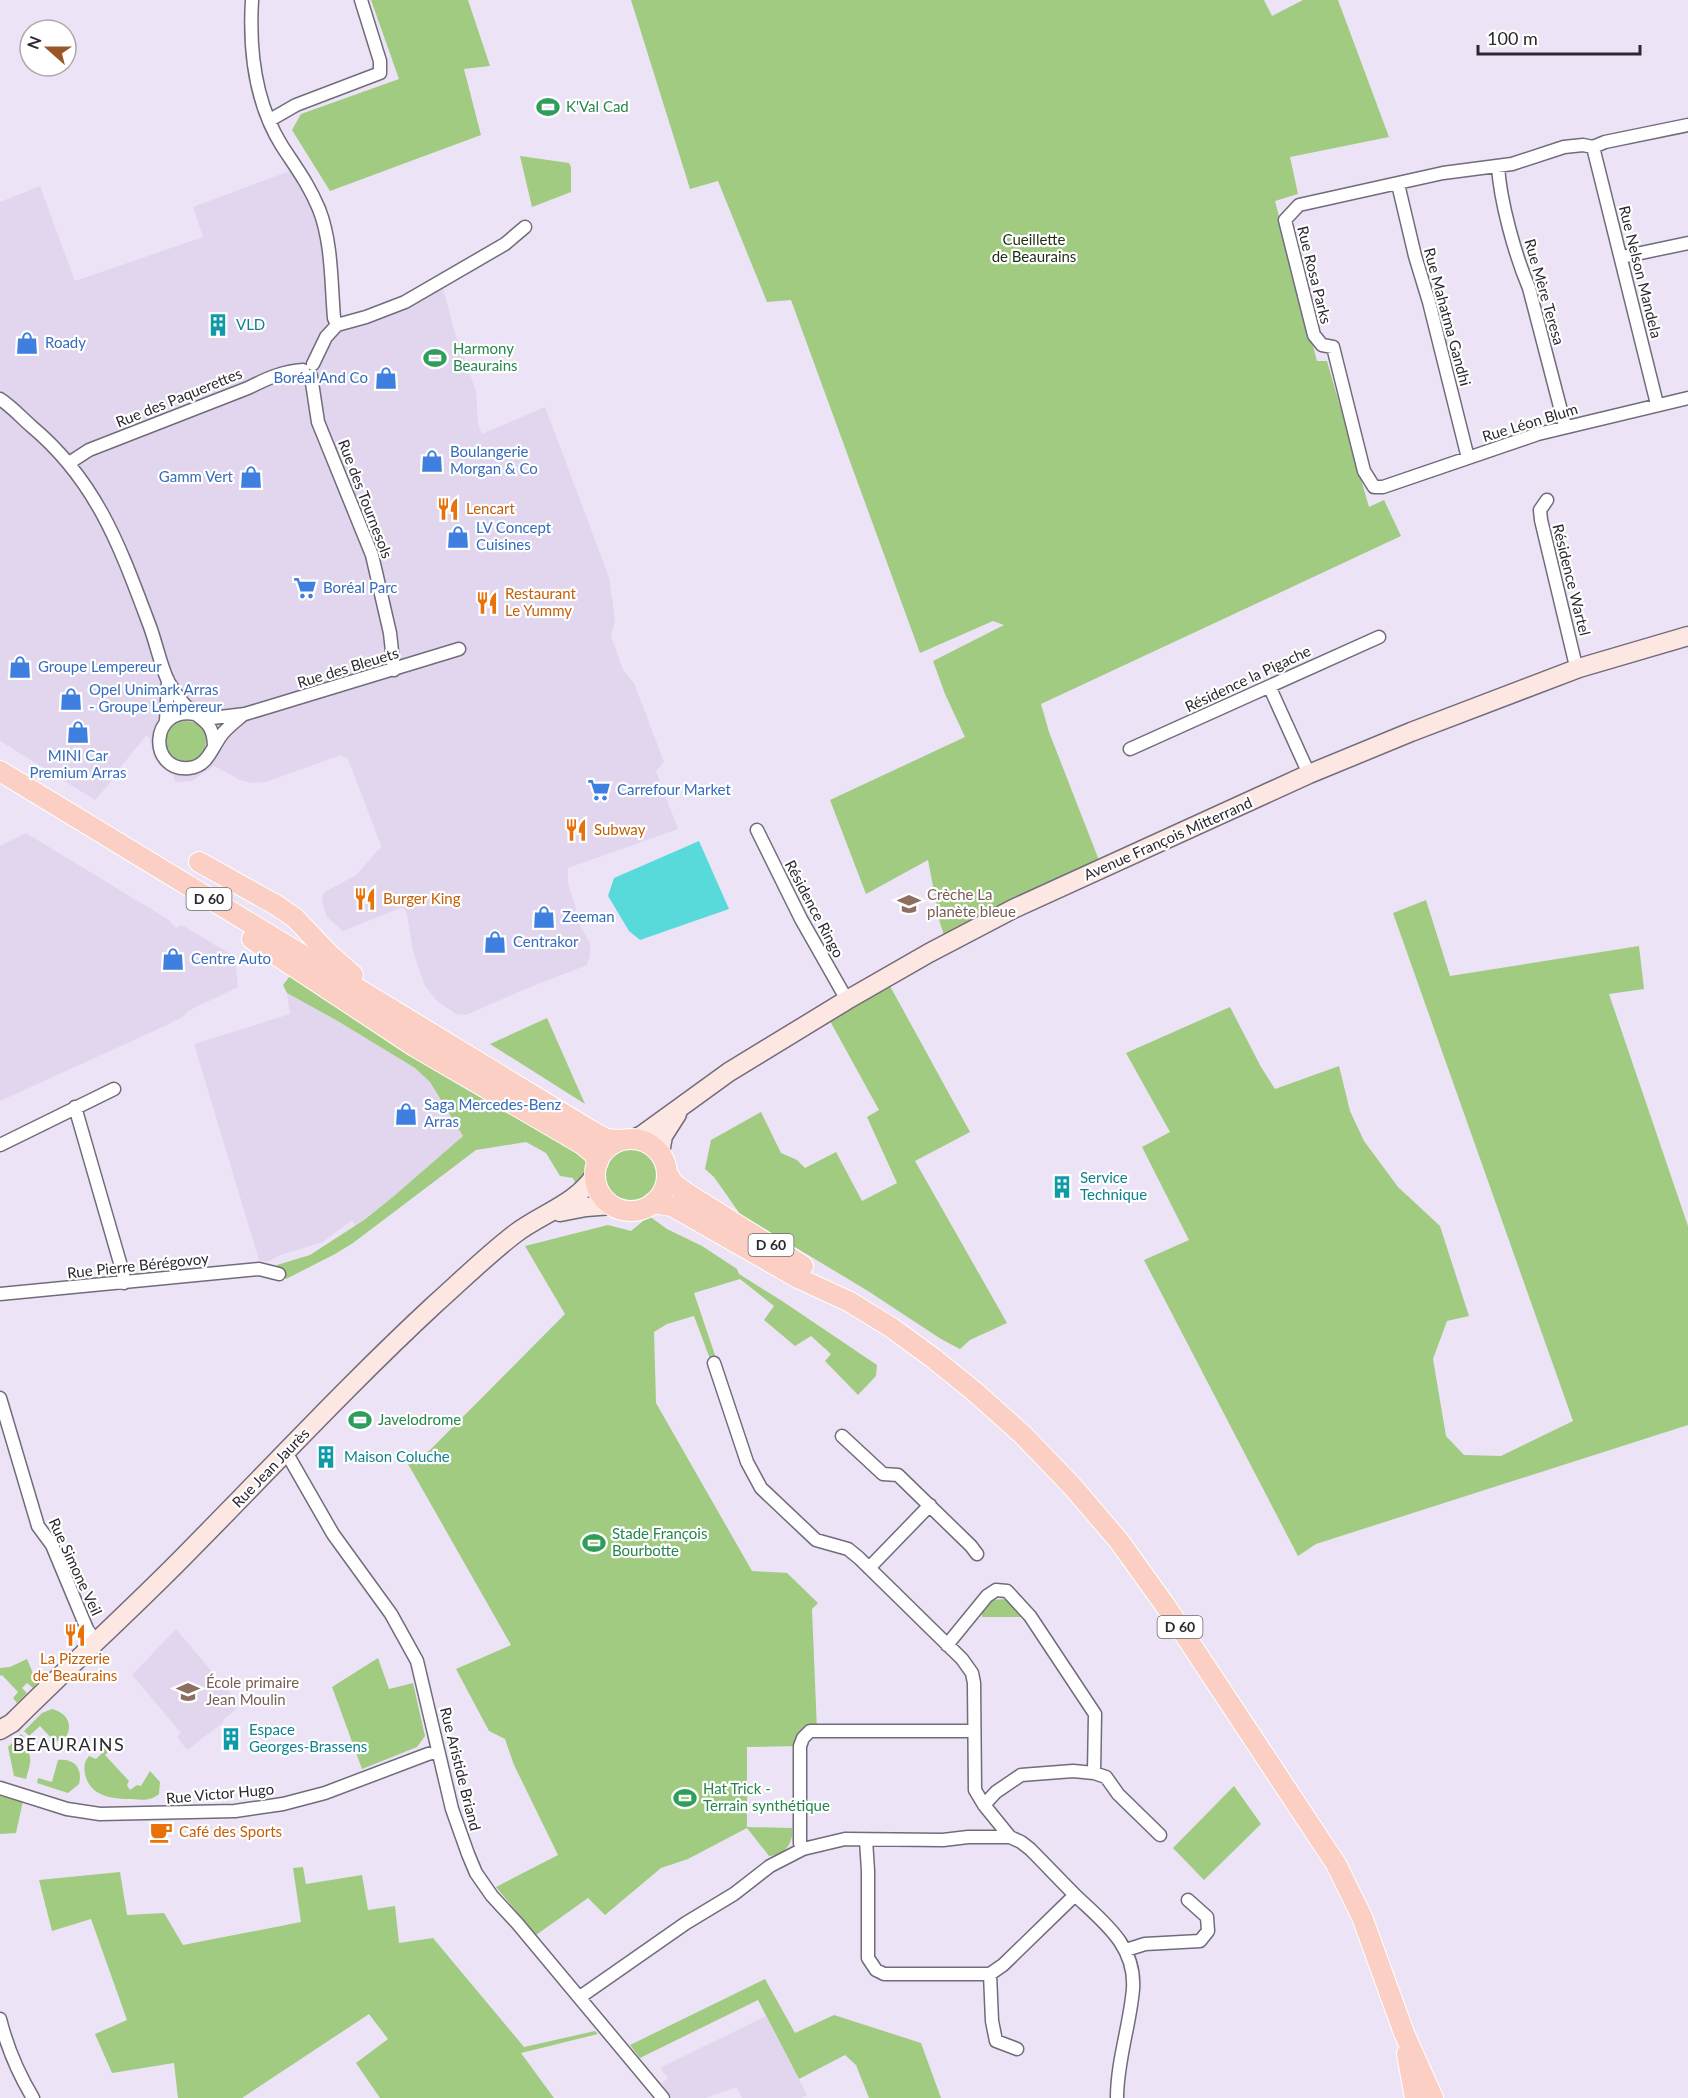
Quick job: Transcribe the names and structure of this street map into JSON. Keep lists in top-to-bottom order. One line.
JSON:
{"streets":{"main road":["Avenue François Mitterrand","D 60","Rue Jean Jaurès"],"street":["Rue Nelson Mandela","Rue Rosa Parks","Rue Mère Teresa","Rue Mahatma Gandhi","Rue des Paquerettes","Rue Léon Blum","Rue des Tournesols","Résidence Wartel","Rue des Bleuets","Résidence la Pigache","Résidence Ringo","Rue Pierre Bérégovoy","Rue Simone Veil","Rue Aristide Briand","Rue Victor Hugo"]},"crossings":[["Rue Nelson Mandela","Rue Rosa Parks"],["Rue Nelson Mandela","Rue Léon Blum"],["Rue Rosa Parks","Rue Mère Teresa"],["Rue Rosa Parks","Rue Mahatma Gandhi"],["Rue Rosa Parks","Rue Léon Blum"],["Rue Mère Teresa","Rue Léon Blum"],["Rue Mahatma Gandhi","Rue Léon Blum"],["Rue des Paquerettes","Rue des Tournesols"],["Rue des Tournesols","Rue des Bleuets"],["Résidence Wartel","Avenue François Mitterrand"],["Avenue François Mitterrand","D 60"],["Avenue François Mitterrand","Résidence Ringo"],["Avenue François Mitterrand","Rue Jean Jaurès"],["D 60","Rue Jean Jaurès"],["Rue Jean Jaurès","Rue Simone Veil"],["Rue Jean Jaurès","Rue Aristide Briand"],["Rue Aristide Briand","Rue Victor Hugo"]],"districts":["BEAURAINS"],"parks":["Cueillette de Beaurains"],"places":{"sports":["K'Val Cad","Harmony Beaurains","Javelodrome","Stade François Bourbotte","Hat Trick - Terrain synthétique"],"building":["VLD","Service Technique","Maison Coluche","Espace Georges-Brassens"],"shop":["Roady","Boréal And Co","Boulangerie Morgan & Co","Gamm Vert","LV Concept Cuisines","Groupe Lempereur","Opel Unimark Arras - Groupe Lempereur","MINI Car Premium Arras","Zeeman","Centrakor","Centre Auto","Saga Mercedes-Benz Arras"],"restaurant":["Lencart","Restaurant Le Yummy","Subway","Burger King","La Pizzerie de Beaurains"],"supermarket":["Boréal Parc","Carrefour Market"],"school or university":["Crèche La planète bleue","École primaire Jean Moulin"],"cafe":["Café des Sports"]},"scale_bar":"100 m","north":"left"}
